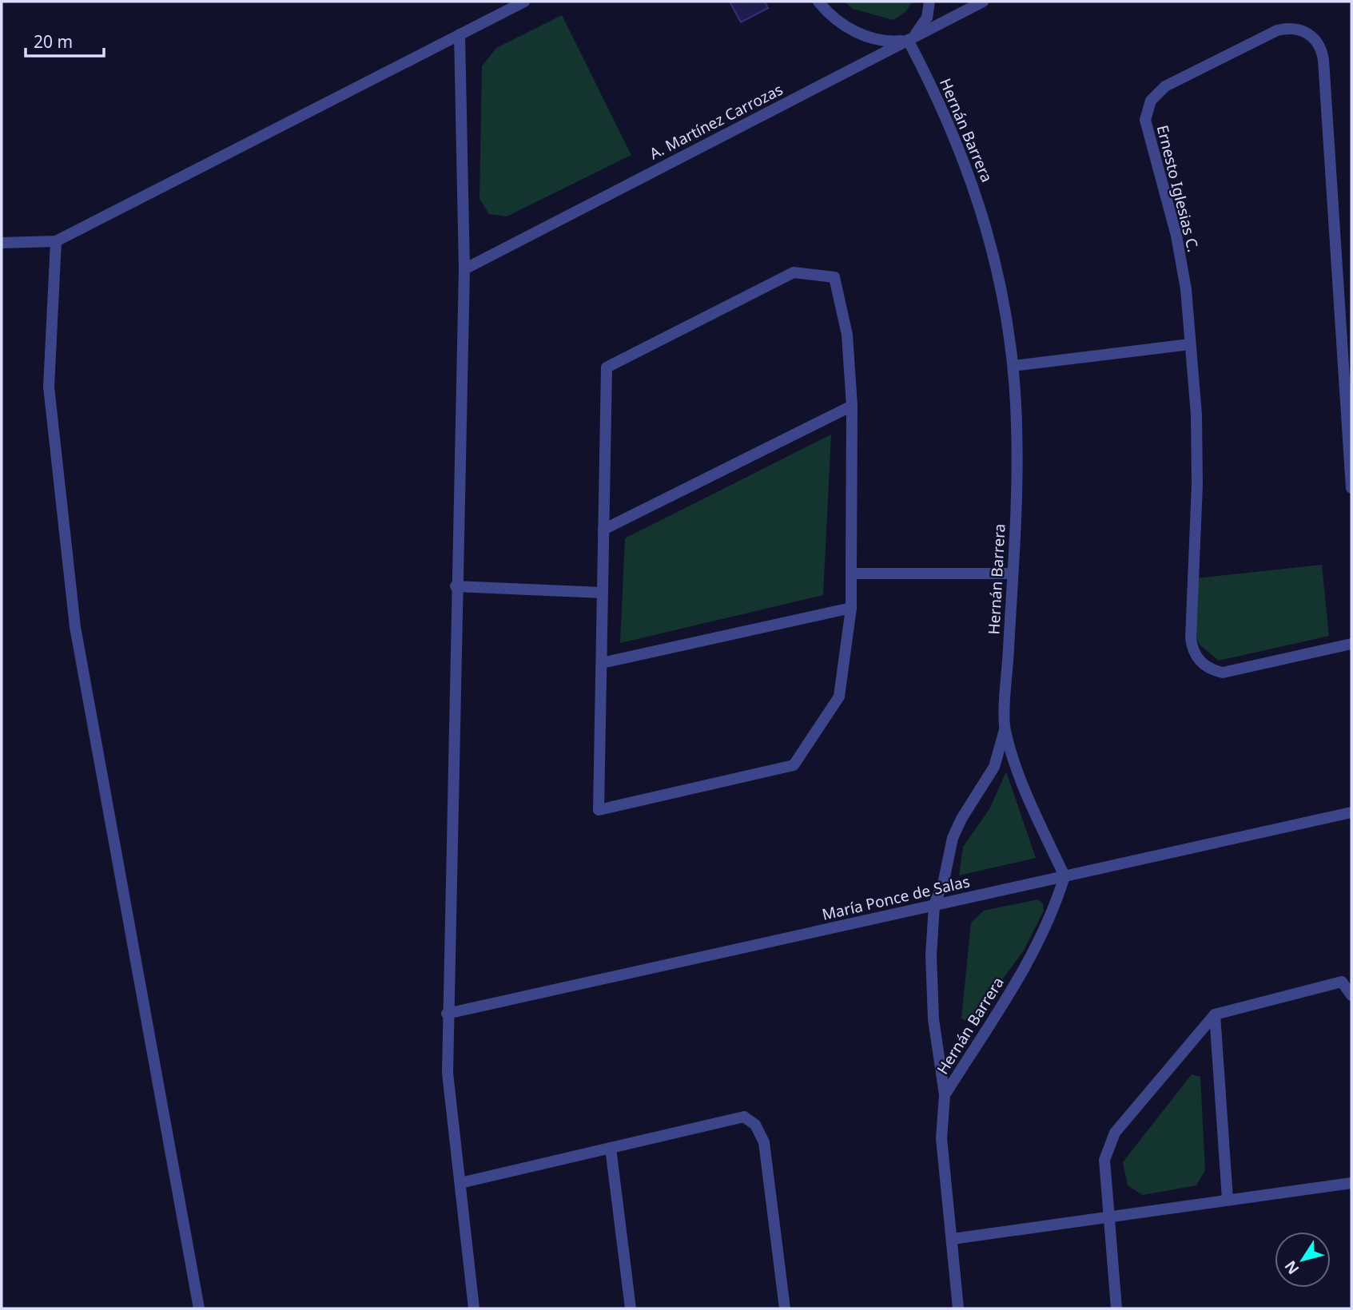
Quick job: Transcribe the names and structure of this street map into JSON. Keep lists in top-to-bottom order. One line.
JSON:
{"streets":{"street":["A. Martínez Carrozas","Hernán Barrera","Ernesto Iglesias C.","María Ponce de Salas"]},"crossings":[["A. Martínez Carrozas","Hernán Barrera"],["Hernán Barrera","María Ponce de Salas"]],"scale_bar":"20 m","north":"bottom left"}
